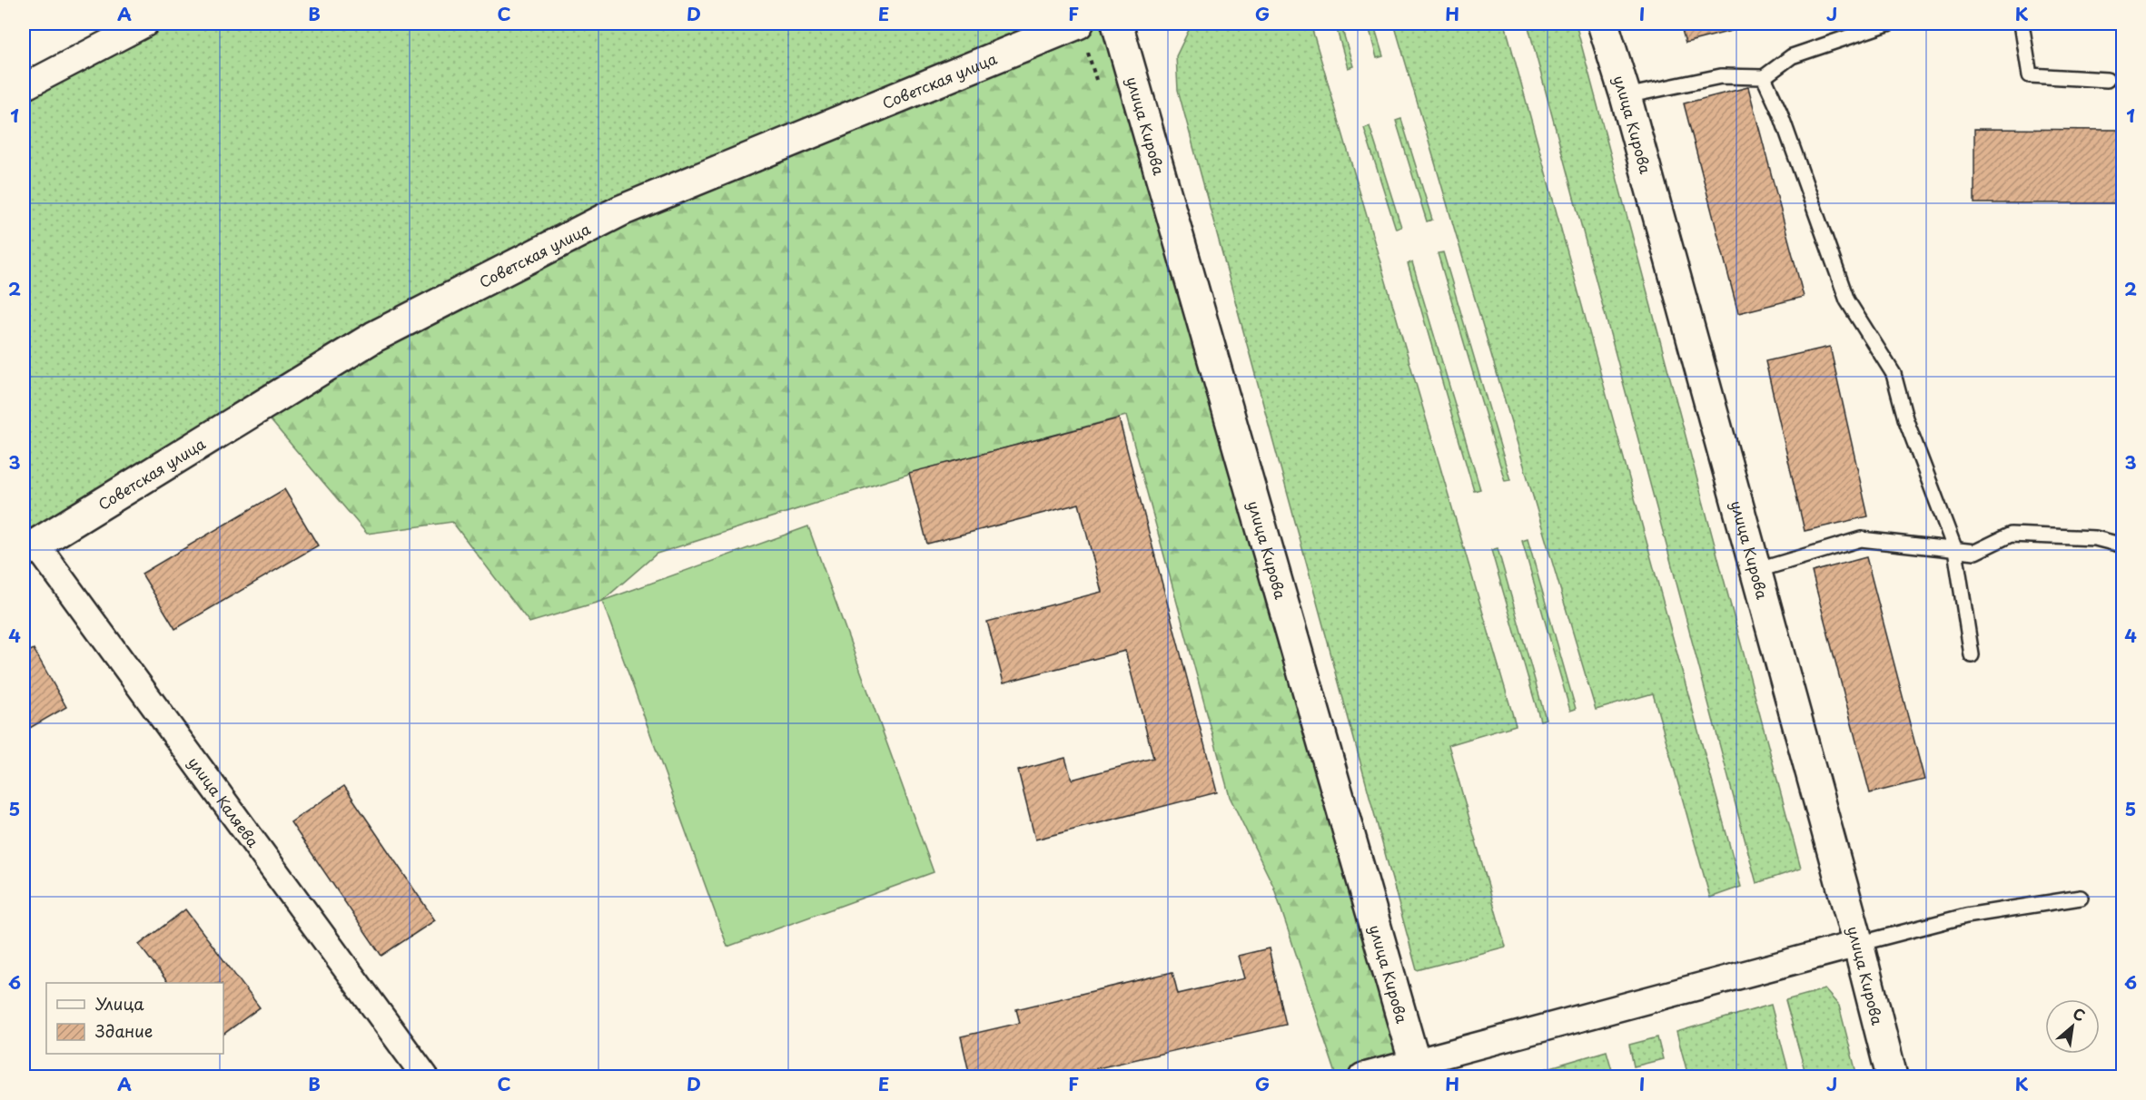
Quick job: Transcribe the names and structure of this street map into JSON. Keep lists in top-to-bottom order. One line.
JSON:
{"streets":{"street":["Советская улица","улица Кирова","улица Каляева"]},"crossings":[["Советская улица","улица Каляева"]],"legend":["Улица","Здание"],"north":"top right","grid":{"columns":["A","B","C","D","E","F","G","H","I","J","K"],"rows":["1","2","3","4","5","6"]}}
